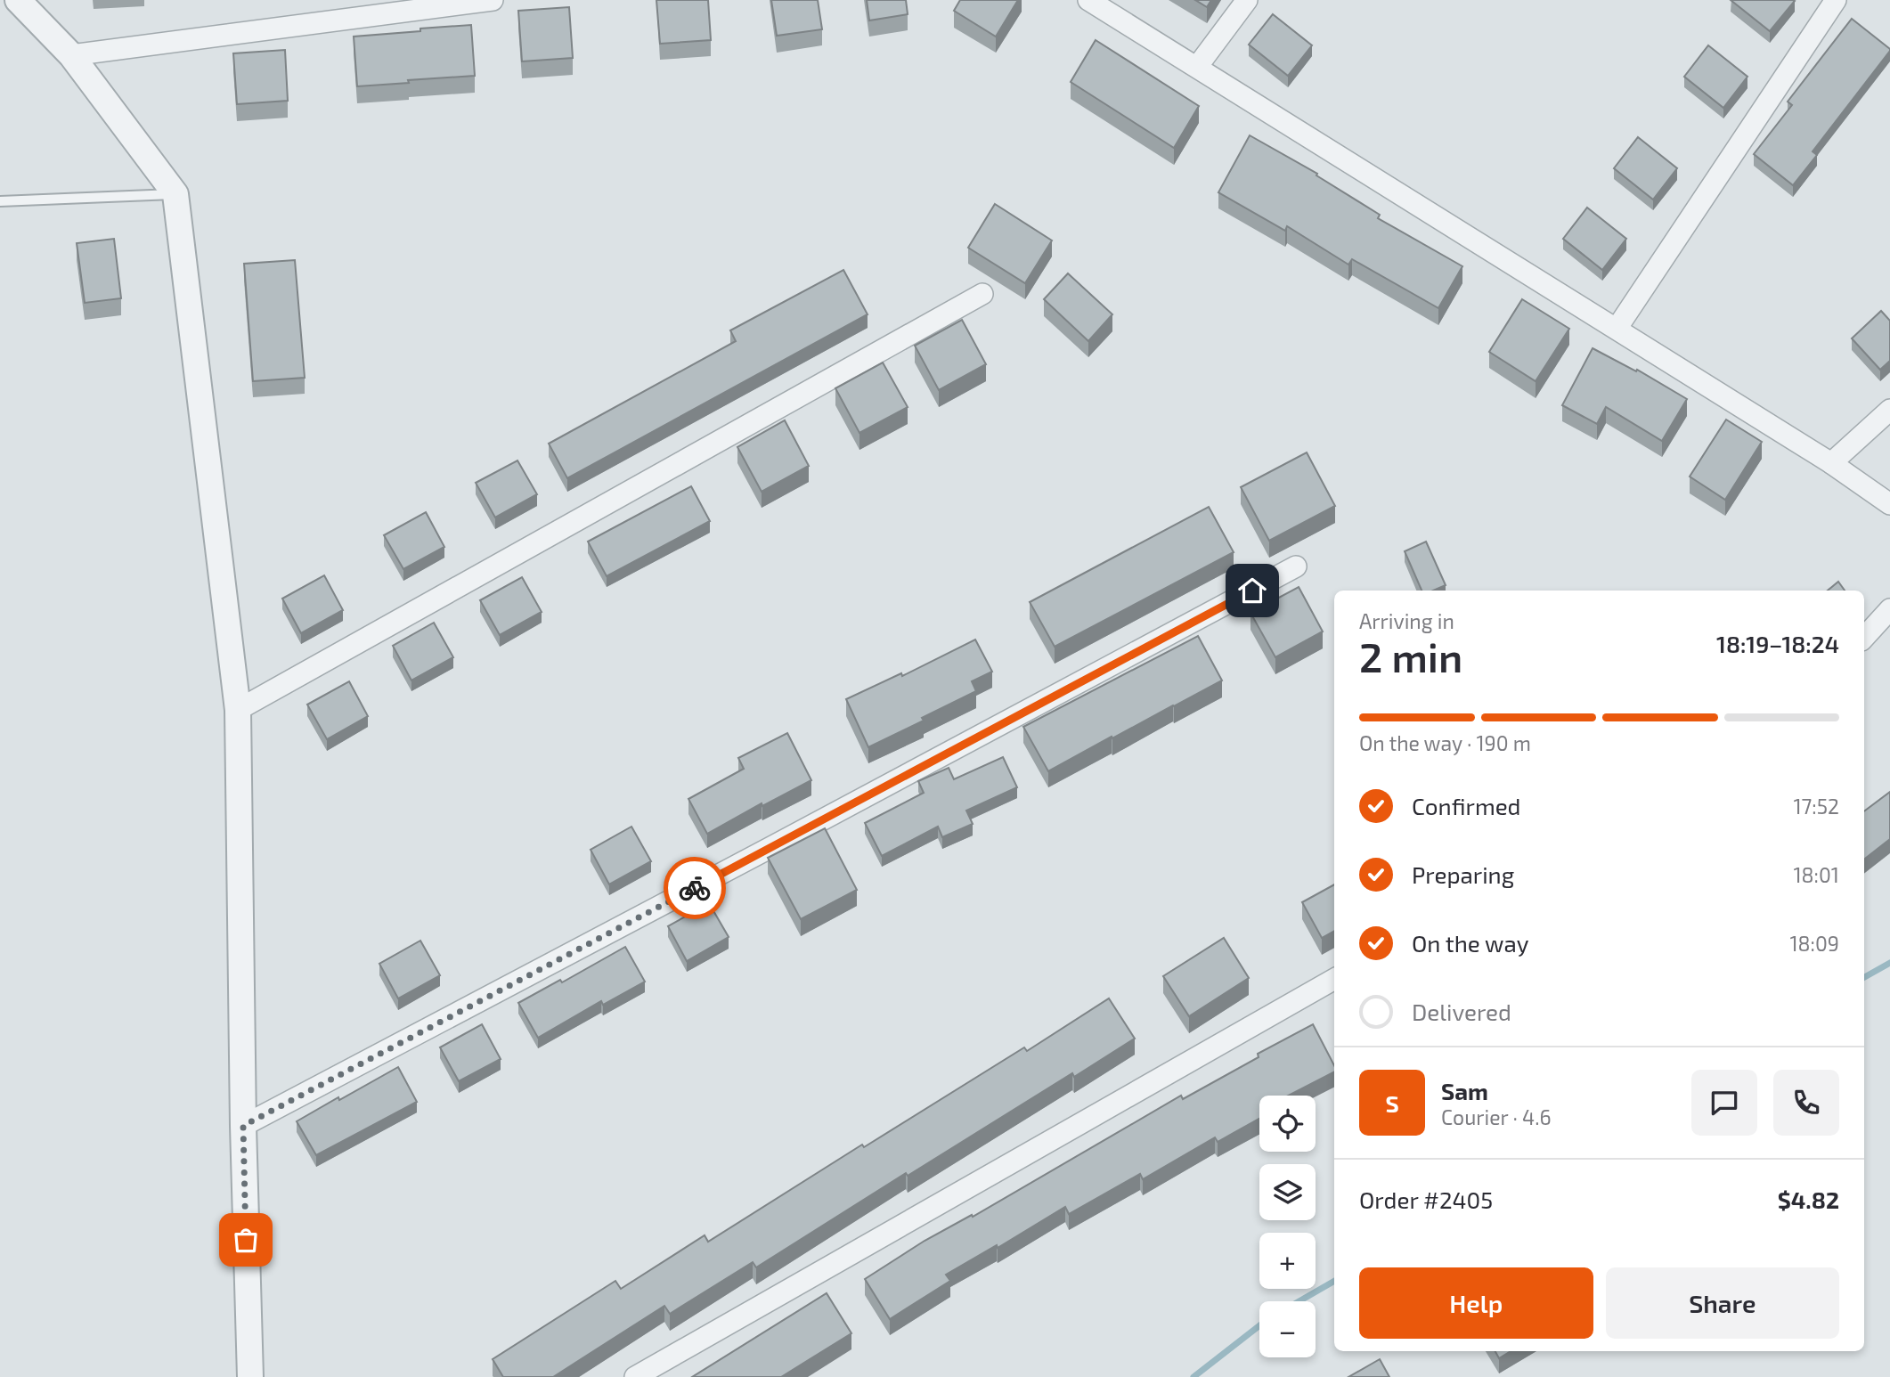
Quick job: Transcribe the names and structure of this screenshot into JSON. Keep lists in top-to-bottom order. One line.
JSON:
{"page":{"heading":["2 min","Arriving in","18:19–18:24"],"panel":["Sam","Courier · 4.6","Order #2405","$4.82"],"bar":"On the way · 190 m","list":[["Confirmed","17:52"],["Preparing","18:01"],["On the way","18:09"],"Delivered"],"round":"S","map_buttons":["+","−"],"buttons":["Help","Share"]}}
